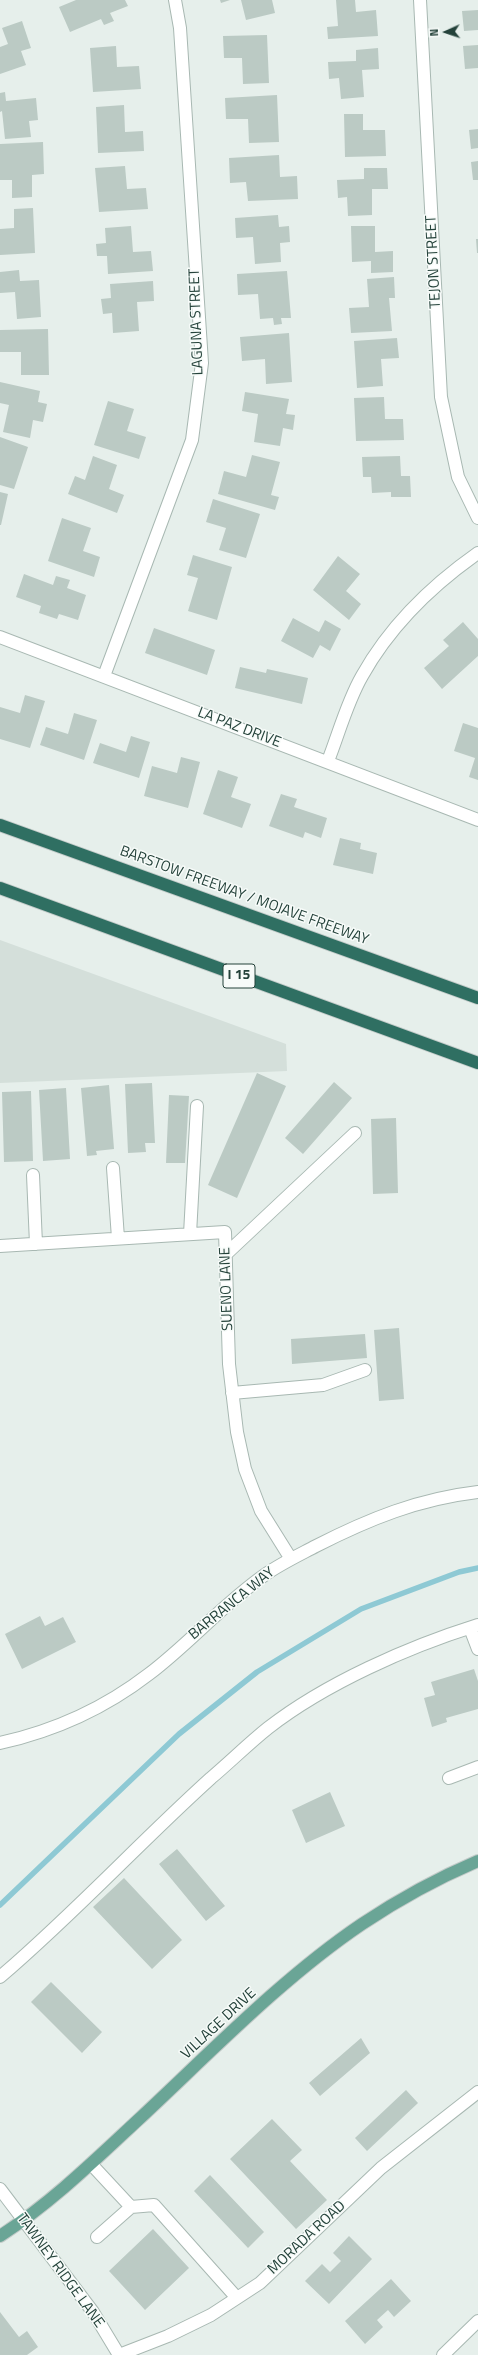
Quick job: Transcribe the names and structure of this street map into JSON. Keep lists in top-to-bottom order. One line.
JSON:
{"streets":{"highway":["BARSTOW FREEWAY / MOJAVE FREEWAY","I 15"],"main road":["VILLAGE DRIVE"],"street":["TEJON STREET","LAGUNA STREET","LA PAZ DRIVE","SUENO LANE","BARRANCA WAY","MORADA ROAD","TAWNEY RIDGE LANE"]},"crossings":[["LAGUNA STREET","LA PAZ DRIVE"],["SUENO LANE","BARRANCA WAY"],["VILLAGE DRIVE","TAWNEY RIDGE LANE"],["MORADA ROAD","TAWNEY RIDGE LANE"]],"north":"left"}
